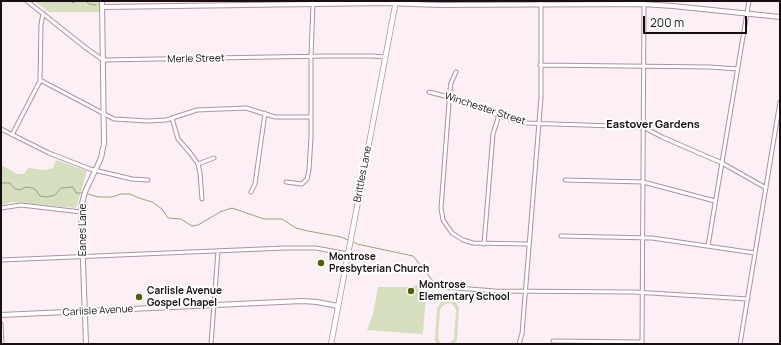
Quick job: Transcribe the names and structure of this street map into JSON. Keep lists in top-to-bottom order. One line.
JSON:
{"streets":{"main road":["Brittles Lane"],"street":["Merle Street","Winchester Street","Eanes Lane","Carlisle Avenue"]},"crossings":[["Merle Street","Brittles Lane"],["Merle Street","Eanes Lane"],["Brittles Lane","Carlisle Avenue"],["Eanes Lane","Carlisle Avenue"]],"districts":["Eastover Gardens"],"places":["Montrose Presbyterian Church","Montrose Elementary School","Carlisle Avenue Gospel Chapel"],"scale_bar":"200 m"}
